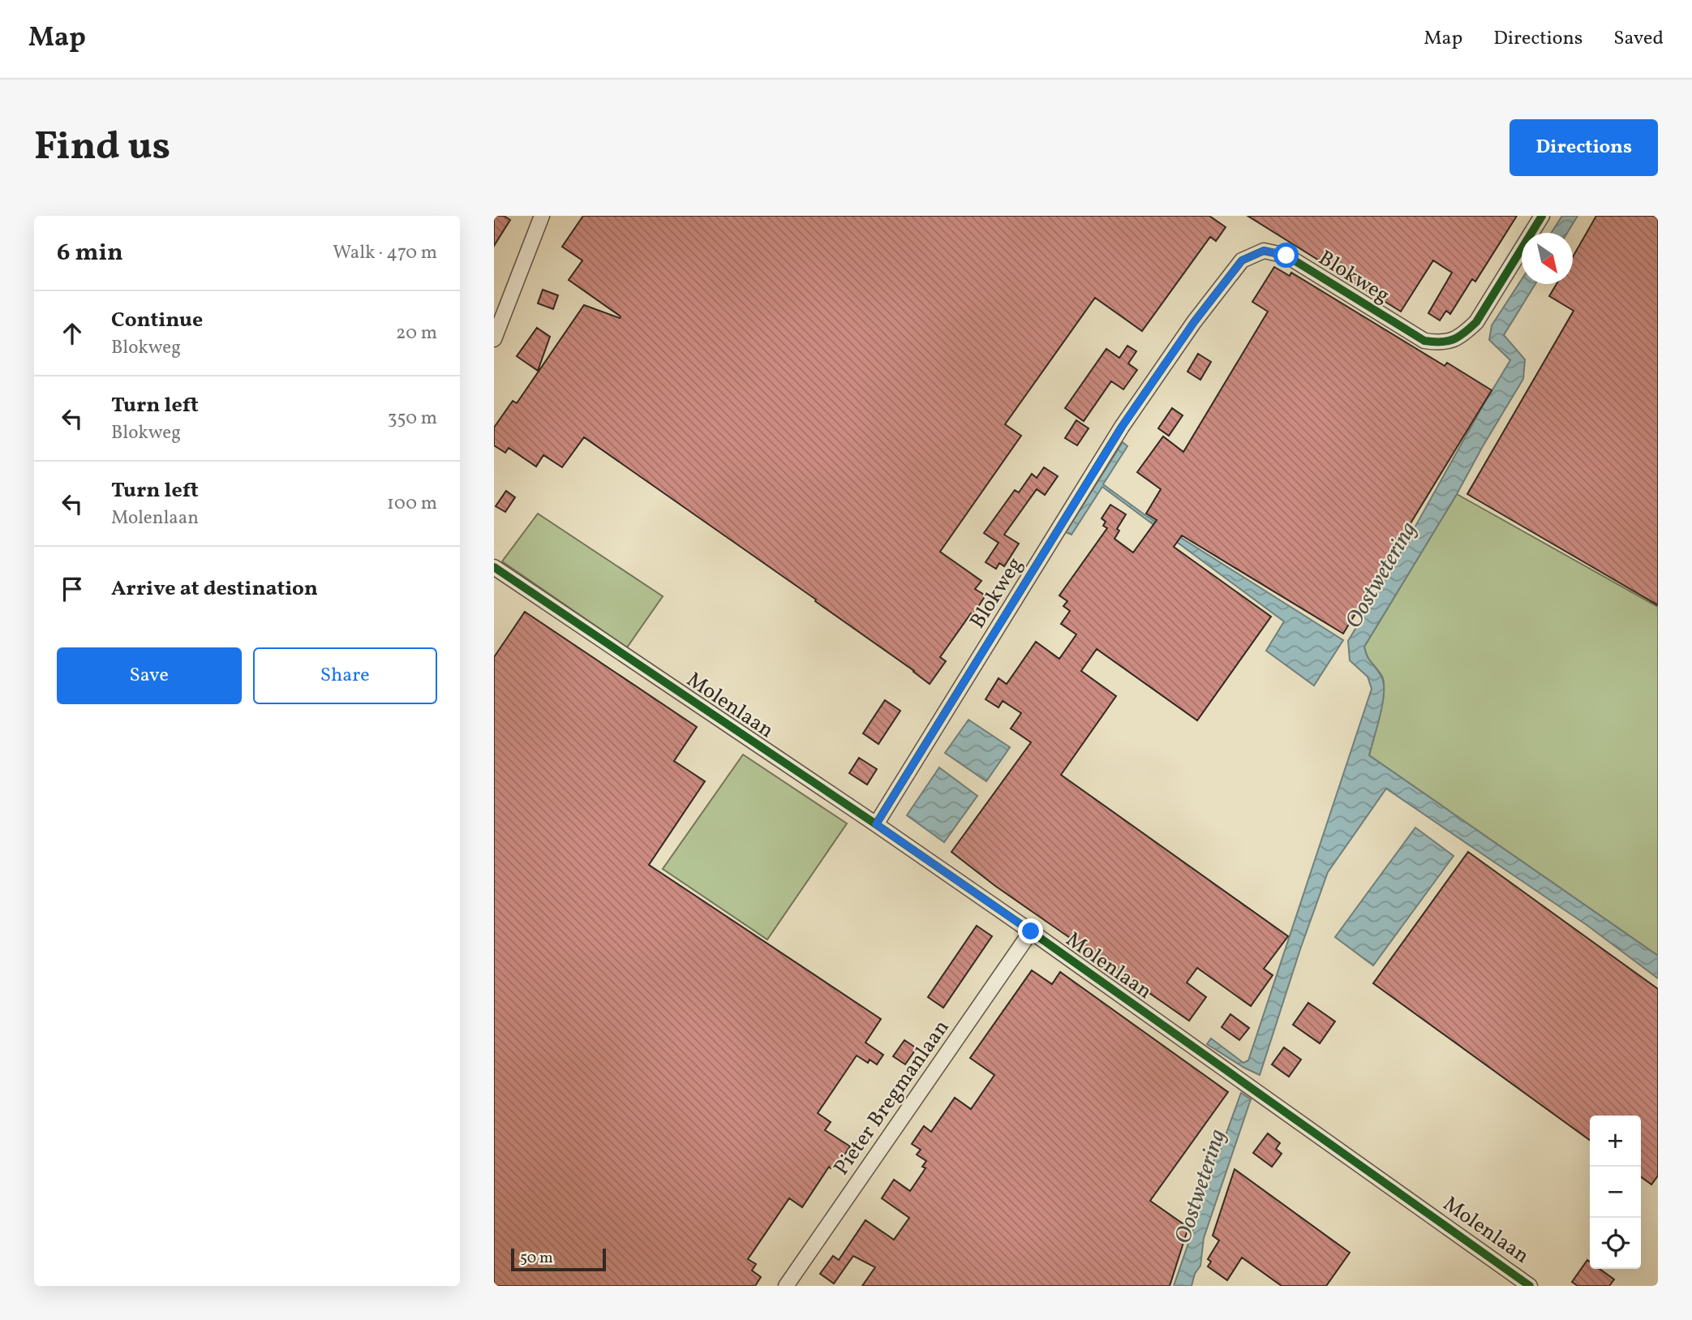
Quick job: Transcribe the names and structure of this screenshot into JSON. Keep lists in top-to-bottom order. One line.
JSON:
{"streets":{"street":["Blokweg","Molenlaan","Pieter Bregmanlaan"]},"crossings":[["Blokweg","Molenlaan"],["Molenlaan","Pieter Bregmanlaan"]],"water":["Oostwetering"],"scale_bar":"50 m","north":"bottom right","page":{"header":"Map","nav":["Map","Directions","Saved"],"buttons":["Directions",["Save","Share"]],"title":"Find us","heading":["6 min","Walk · 470 m"],"list":[["Continue","Blokweg","20 m"],["Turn left","Blokweg","350 m"],["Turn left","Molenlaan","100 m"],"Arrive at destination"],"map_buttons":["+","−"],"scale":"50 m"}}
